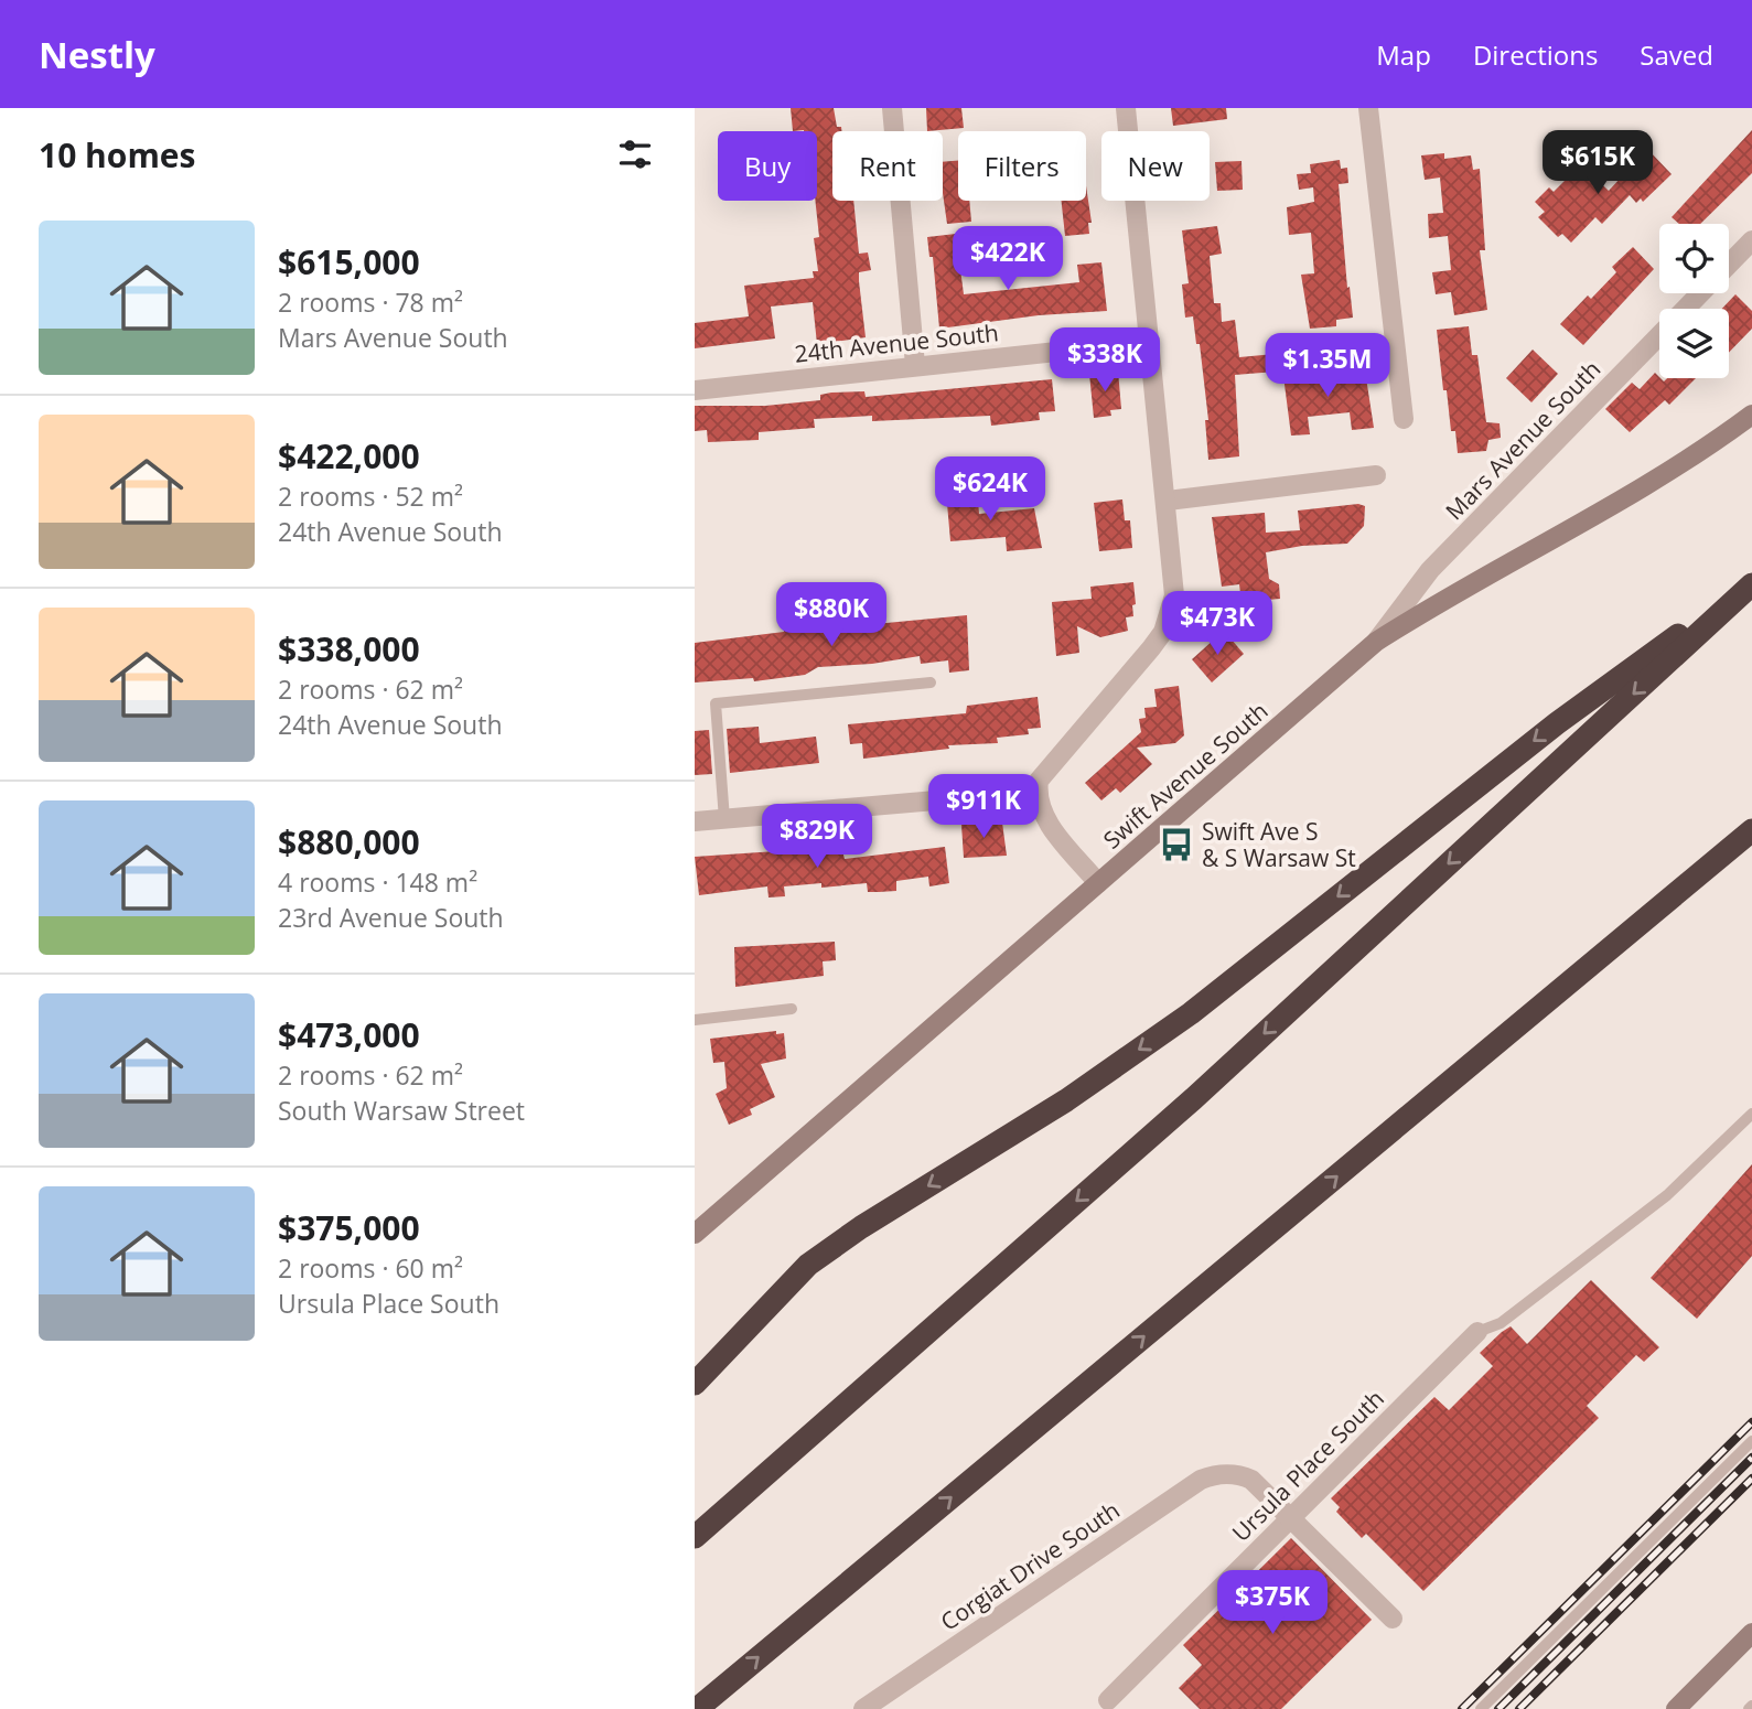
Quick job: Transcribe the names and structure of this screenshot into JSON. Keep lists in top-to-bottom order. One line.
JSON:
{"streets":{"street":["24th Avenue South","Mars Avenue South","Swift Avenue South","Ursula Place South","Corgiat Drive South"]},"crossings":[["Mars Avenue South","Swift Avenue South"],["Ursula Place South","Corgiat Drive South"]],"places":{"bus stop":["Swift Ave S & S Warsaw St"]},"page":{"header":"Nestly","nav":["Map","Directions","Saved"],"heading":"10 homes","price":["$615K","$422K","$338K","$1.35M","$624K","$880K","$473K","$911K","$829K","$375K"],"chip":["Buy","Rent","Filters","New"],"list":[{"name":"$615,000","note":"2 rooms · 78 m² · Mars Avenue South"},{"name":"$422,000","note":"2 rooms · 52 m² · 24th Avenue South"},{"name":"$338,000","note":"2 rooms · 62 m² · 24th Avenue South"},{"name":"$880,000","note":"4 rooms · 148 m² · 23rd Avenue South"},{"name":"$473,000","note":"2 rooms · 62 m² · South Warsaw Street"},{"name":"$375,000","note":"2 rooms · 60 m² · Ursula Place South"}]}}
